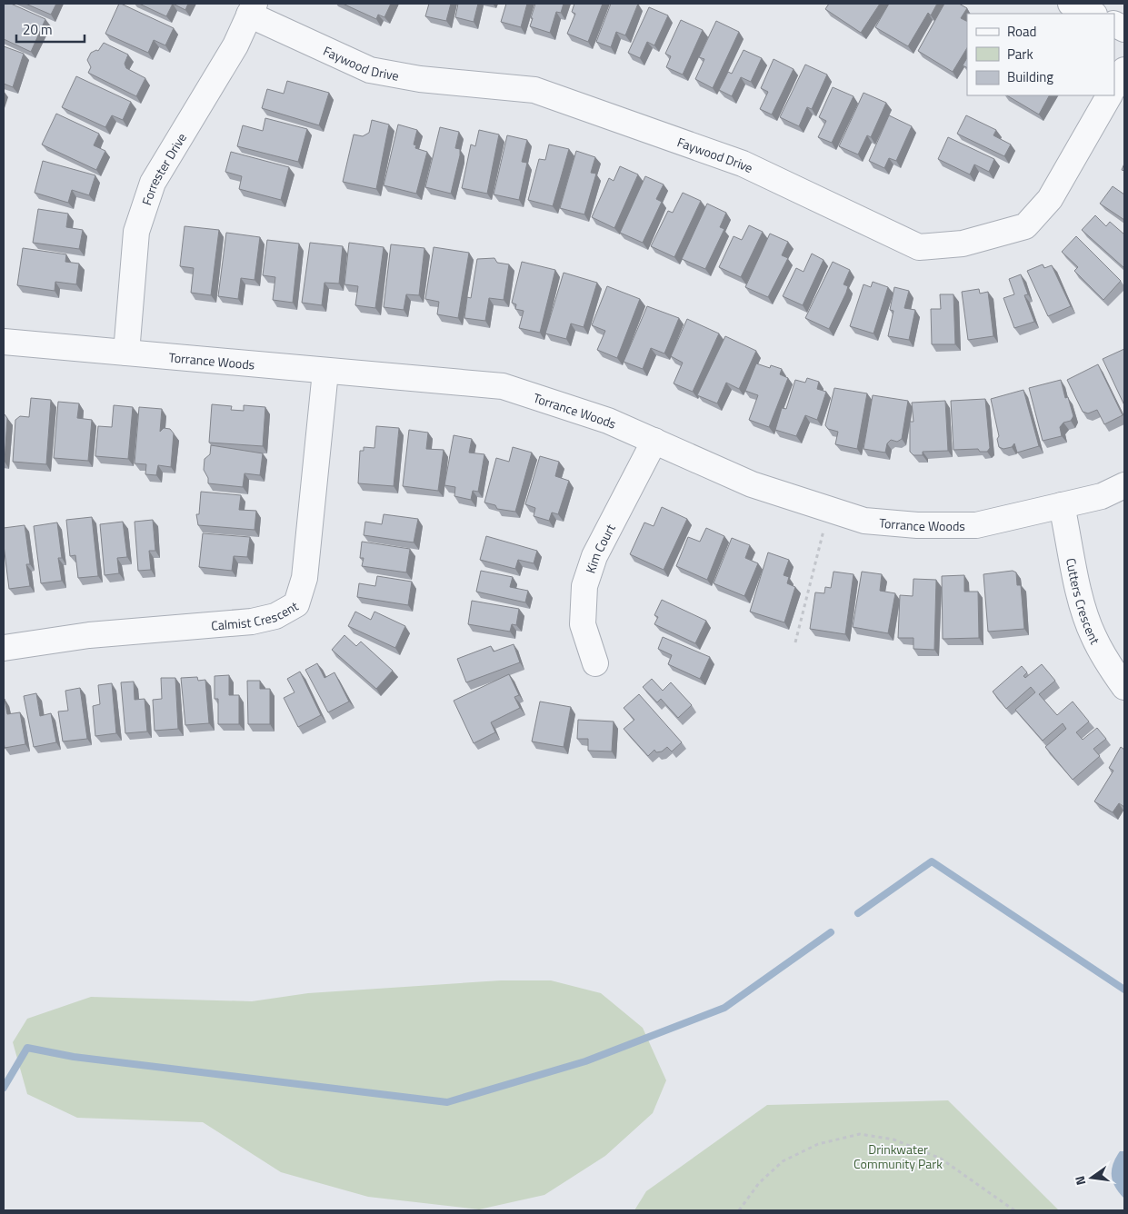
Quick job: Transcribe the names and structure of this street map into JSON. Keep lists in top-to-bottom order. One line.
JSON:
{"streets":{"street":["Faywood Drive","Forrester Drive","Torrance Woods","Kim Court","Cutters Crescent","Calmist Crescent"]},"crossings":[["Faywood Drive","Forrester Drive"],["Forrester Drive","Torrance Woods"],["Torrance Woods","Kim Court"],["Torrance Woods","Cutters Crescent"],["Torrance Woods","Calmist Crescent"]],"parks":["Drinkwater Community Park"],"legend":["Road","Park","Building"],"scale_bar":"20 m","north":"left"}
